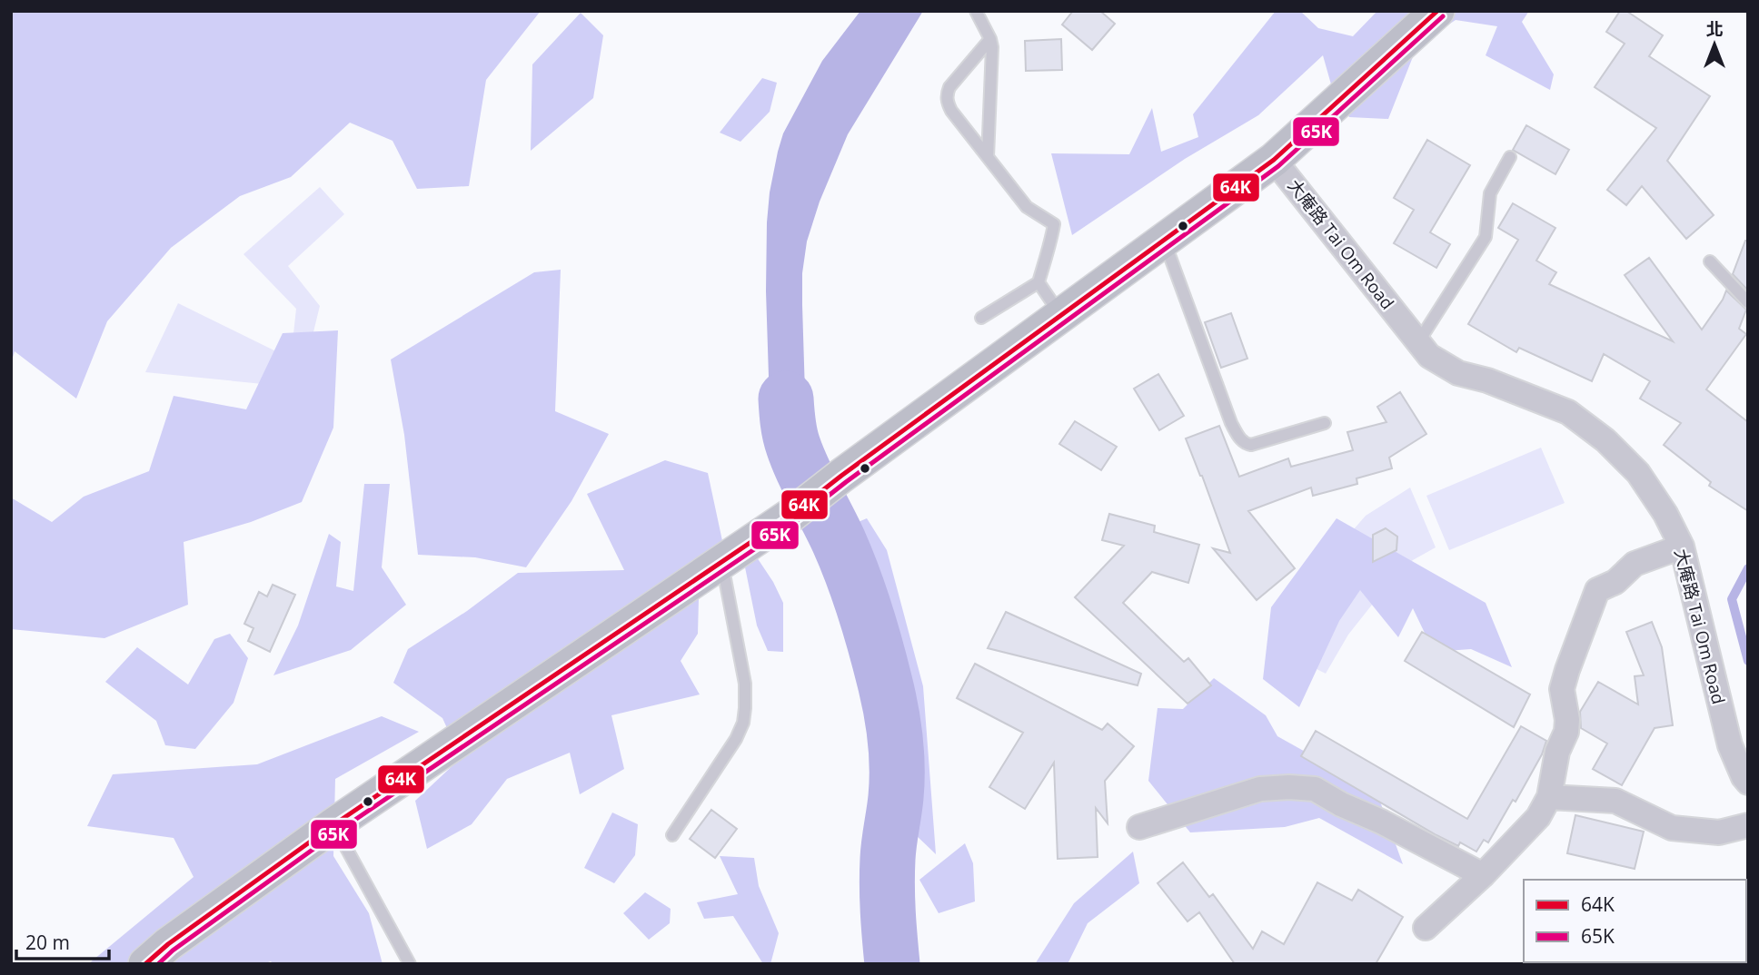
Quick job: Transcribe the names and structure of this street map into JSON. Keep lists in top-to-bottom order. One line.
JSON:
{"streets":{"street":["大庵路 Tai Om Road"]},"lines":["transit line 64K","transit line 65K"],"legend":["64K","65K"],"scale_bar":"20 m","north":"top"}
